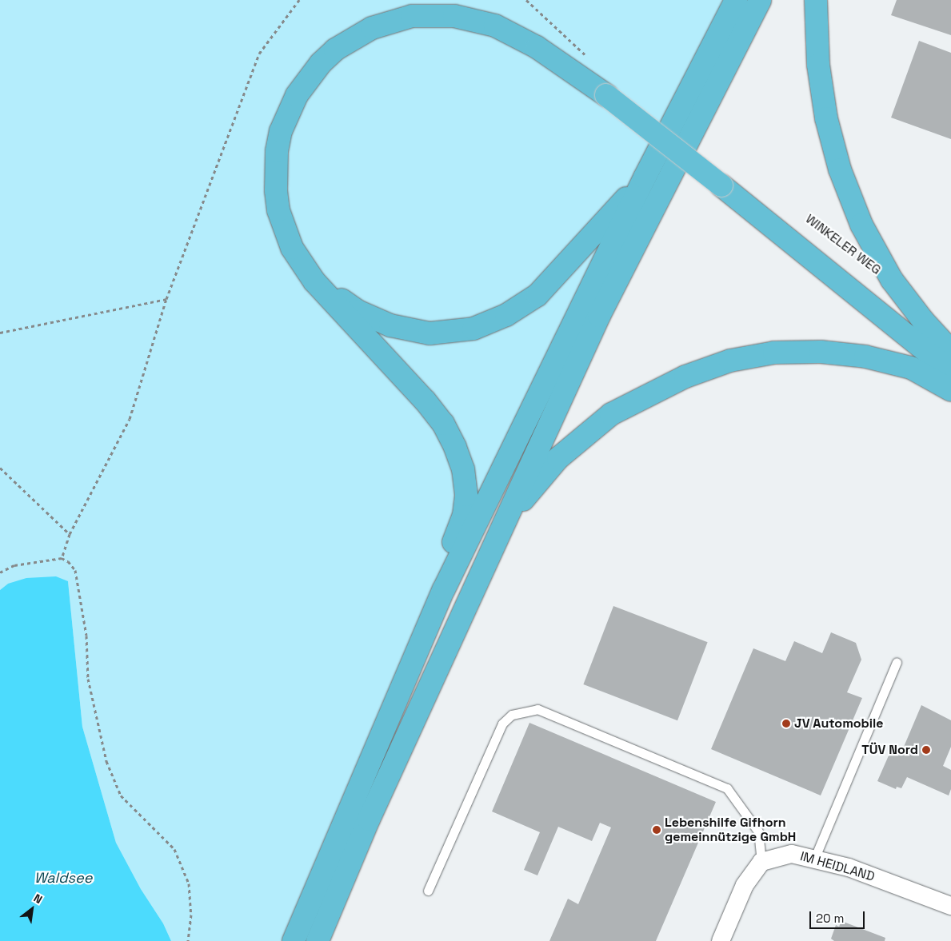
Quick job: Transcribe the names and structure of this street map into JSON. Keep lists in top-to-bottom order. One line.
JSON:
{"streets":{"street":["IM HEIDLAND"]},"water":["Waldsee"],"places":["JV Automobile","TÜV Nord","Lebenshilfe Gifhorn gemeinnützige GmbH"],"scale_bar":"20 m","north":"top right"}
